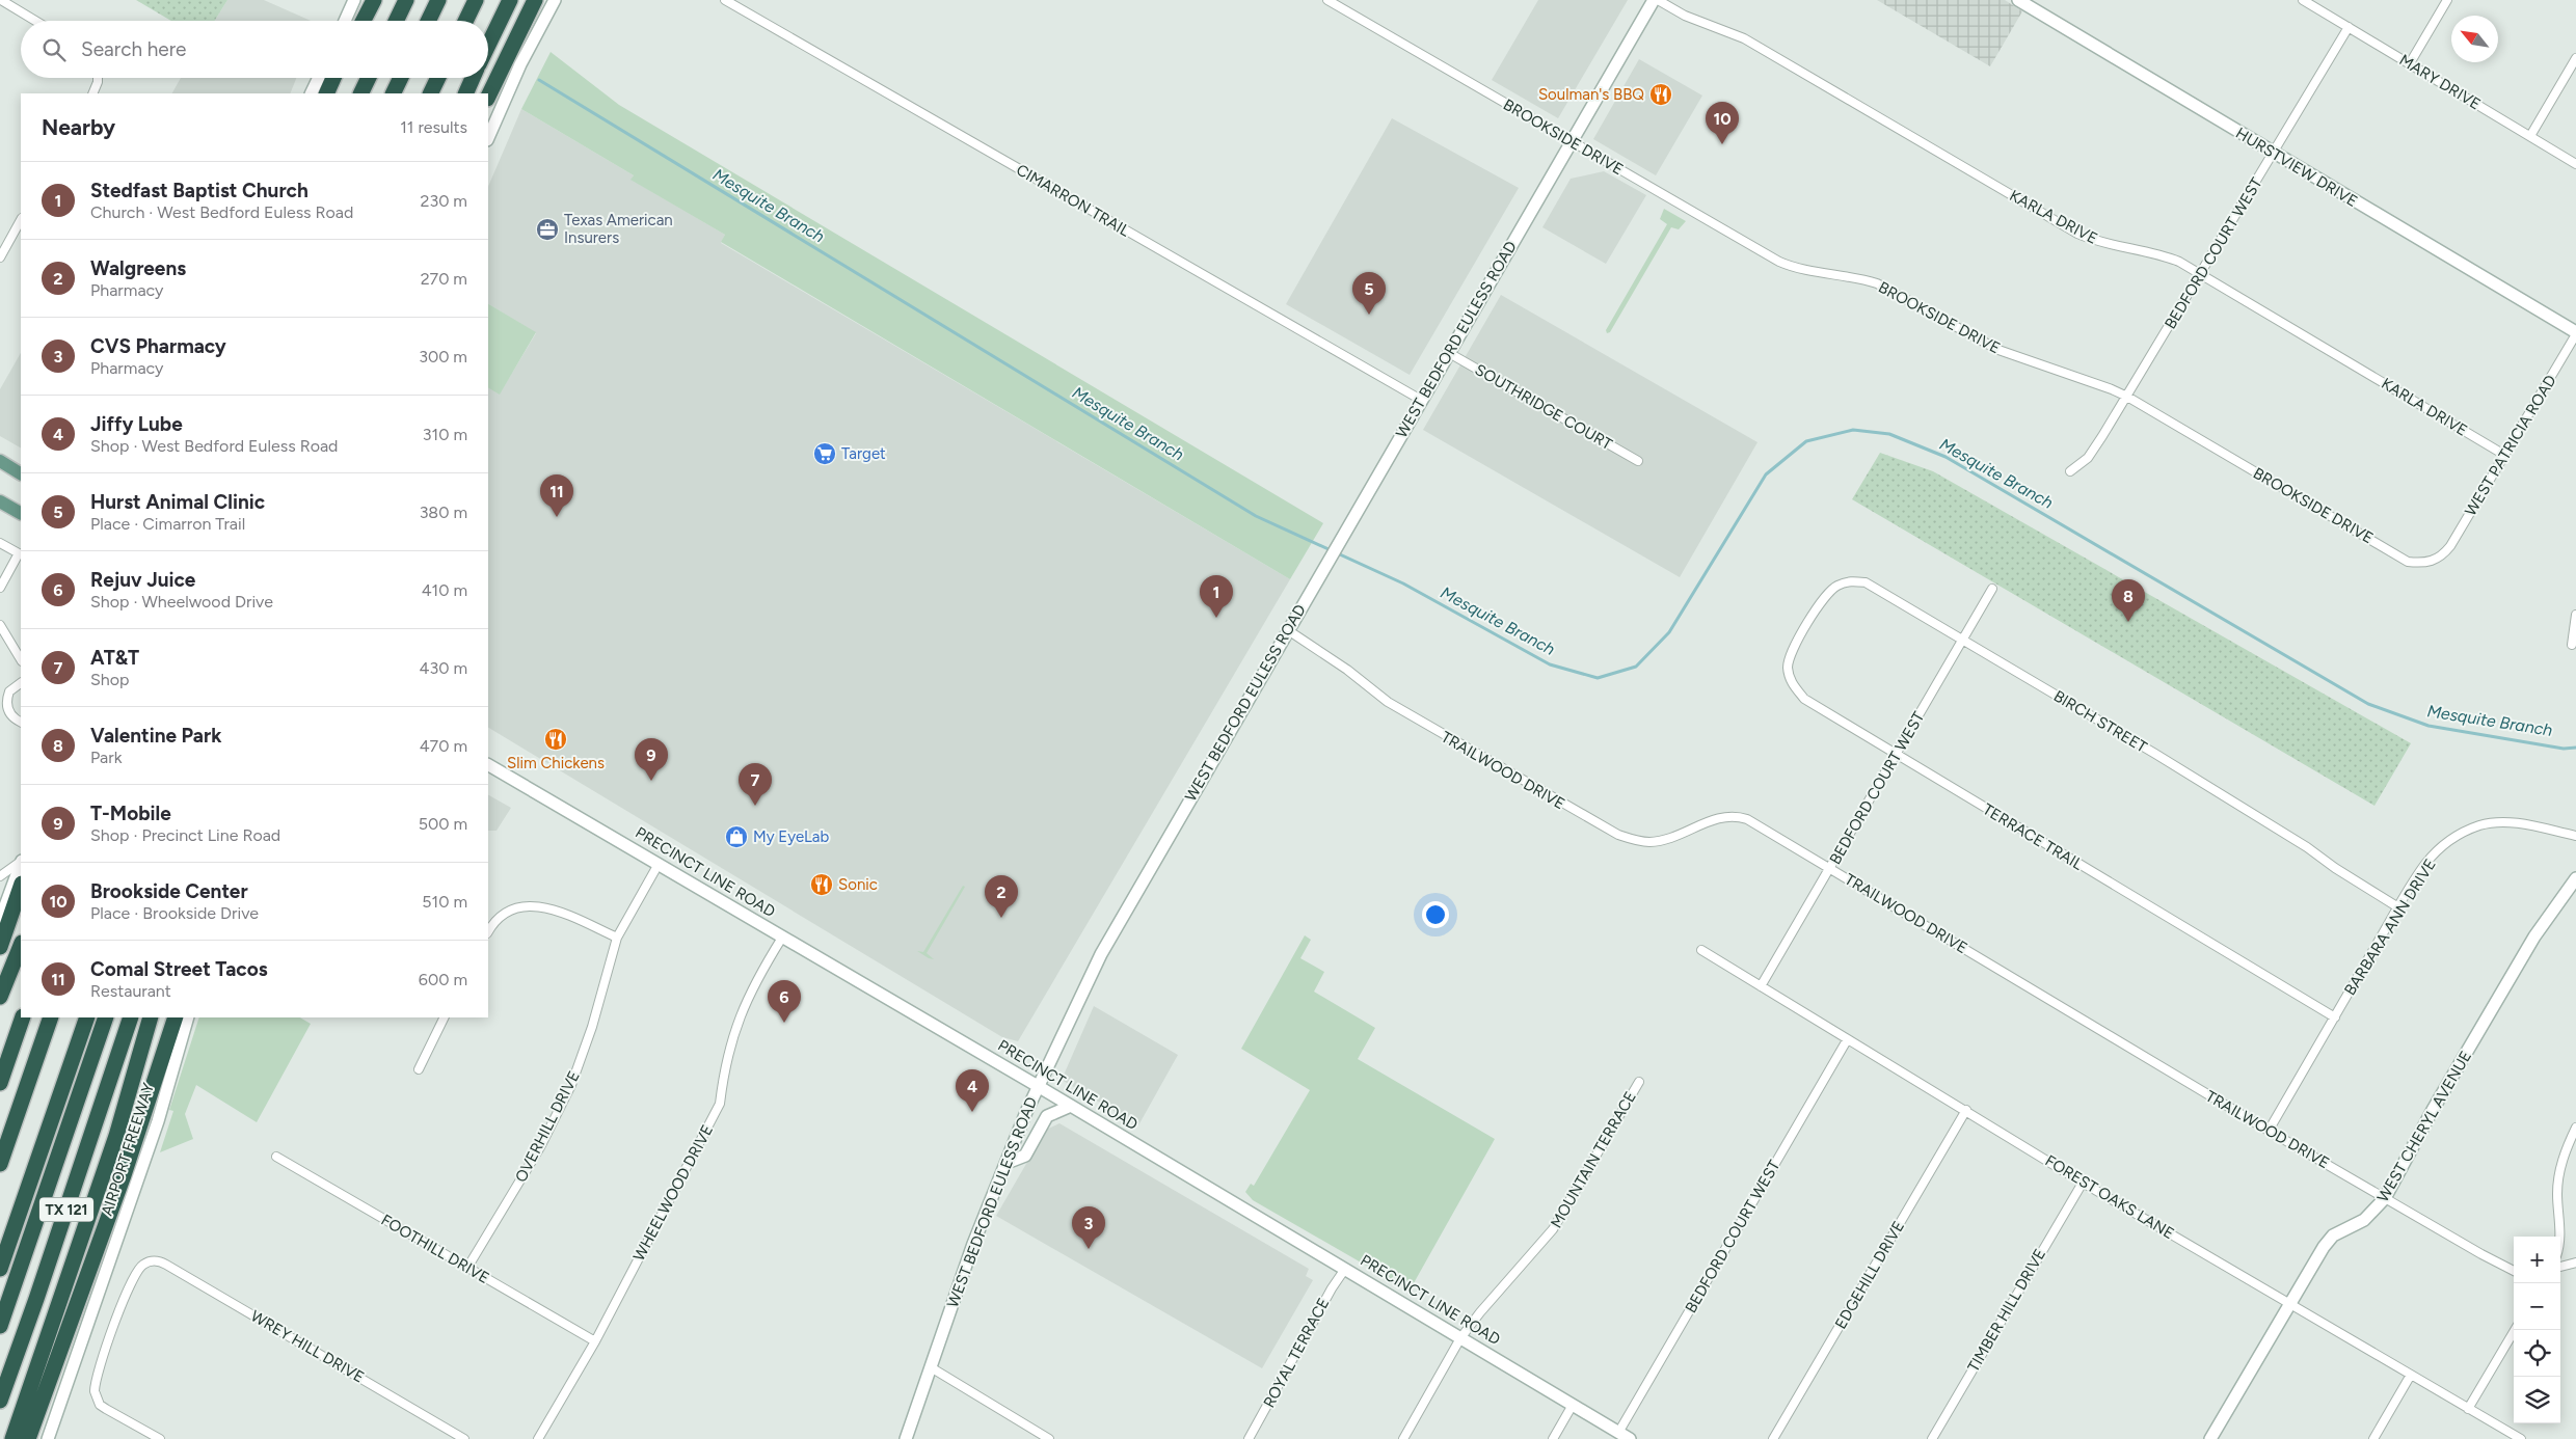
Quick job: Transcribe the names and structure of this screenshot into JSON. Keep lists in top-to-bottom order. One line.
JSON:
{"streets":{"highway":["TX 121"],"main road":["HURSTVIEW DRIVE","WEST BEDFORD EULESS ROAD","PRECINCT LINE ROAD","WEST CHERYL AVENUE","AIRPORT FREEWAY"],"street":["MARY DRIVE","BROOKSIDE DRIVE","CIMARRON TRAIL","KARLA DRIVE","BEDFORD COURT WEST","SOUTHRIDGE COURT","WEST PATRICIA ROAD","BIRCH STREET","TRAILWOOD DRIVE","TERRACE TRAIL","BARBARA ANN DRIVE","OVERHILL DRIVE","MOUNTAIN TERRACE","WHEELWOOD DRIVE","FOREST OAKS LANE","FOOTHILL DRIVE","EDGEHILL DRIVE","TIMBER HILL DRIVE","WREY HILL DRIVE","ROYAL TERRACE"]},"crossings":[["MARY DRIVE","BEDFORD COURT WEST"],["BROOKSIDE DRIVE","BEDFORD COURT WEST"],["BROOKSIDE DRIVE","WEST BEDFORD EULESS ROAD"],["BROOKSIDE DRIVE","WEST PATRICIA ROAD"],["HURSTVIEW DRIVE","BEDFORD COURT WEST"],["HURSTVIEW DRIVE","WEST PATRICIA ROAD"],["CIMARRON TRAIL","WEST BEDFORD EULESS ROAD"],["KARLA DRIVE","BEDFORD COURT WEST"],["KARLA DRIVE","WEST PATRICIA ROAD"],["BEDFORD COURT WEST","BIRCH STREET"],["BEDFORD COURT WEST","TRAILWOOD DRIVE"],["BEDFORD COURT WEST","TERRACE TRAIL"],["BEDFORD COURT WEST","PRECINCT LINE ROAD"],["BEDFORD COURT WEST","FOREST OAKS LANE"],["WEST BEDFORD EULESS ROAD","SOUTHRIDGE COURT"],["WEST BEDFORD EULESS ROAD","TRAILWOOD DRIVE"],["WEST BEDFORD EULESS ROAD","PRECINCT LINE ROAD"],["BIRCH STREET","TERRACE TRAIL"],["BIRCH STREET","BARBARA ANN DRIVE"],["TRAILWOOD DRIVE","BARBARA ANN DRIVE"],["TRAILWOOD DRIVE","WEST CHERYL AVENUE"],["TERRACE TRAIL","BARBARA ANN DRIVE"],["PRECINCT LINE ROAD","OVERHILL DRIVE"],["PRECINCT LINE ROAD","MOUNTAIN TERRACE"],["PRECINCT LINE ROAD","WHEELWOOD DRIVE"],["PRECINCT LINE ROAD","ROYAL TERRACE"],["OVERHILL DRIVE","FOOTHILL DRIVE"],["WEST CHERYL AVENUE","FOREST OAKS LANE"],["WHEELWOOD DRIVE","FOOTHILL DRIVE"],["FOREST OAKS LANE","EDGEHILL DRIVE"],["FOREST OAKS LANE","TIMBER HILL DRIVE"]],"water":["Mesquite Branch"],"places":{"restaurant":["Soulman's BBQ","Slim Chickens","Sonic"],"office":["Texas American Insurers"],"supermarket":["Target"],"shop":["My EyeLab"]},"north":"top left","page":{"search":"Search here","heading":["Nearby","11 results"],"pins":["10","5","11","1","8","9","7","2","6","4","3"],"list":[{"mark":"1","name":"Stedfast Baptist Church","note":"Church · West Bedford Euless Road","value":"230 m"},{"mark":"2","name":"Walgreens","note":"Pharmacy","value":"270 m"},{"mark":"3","name":"CVS Pharmacy","note":"Pharmacy","value":"300 m"},{"mark":"4","name":"Jiffy Lube","note":"Shop · West Bedford Euless Road","value":"310 m"},{"mark":"5","name":"Hurst Animal Clinic","note":"Place · Cimarron Trail","value":"380 m"},{"mark":"6","name":"Rejuv Juice","note":"Shop · Wheelwood Drive","value":"410 m"},{"mark":"7","name":"AT&T","note":"Shop","value":"430 m"},{"mark":"8","name":"Valentine Park","note":"Park","value":"470 m"},{"mark":"9","name":"T-Mobile","note":"Shop · Precinct Line Road","value":"500 m"},{"mark":"10","name":"Brookside Center","note":"Place · Brookside Drive","value":"510 m"},{"mark":"11","name":"Comal Street Tacos","note":"Restaurant","value":"600 m"}],"map_buttons":["+","−"]}}
